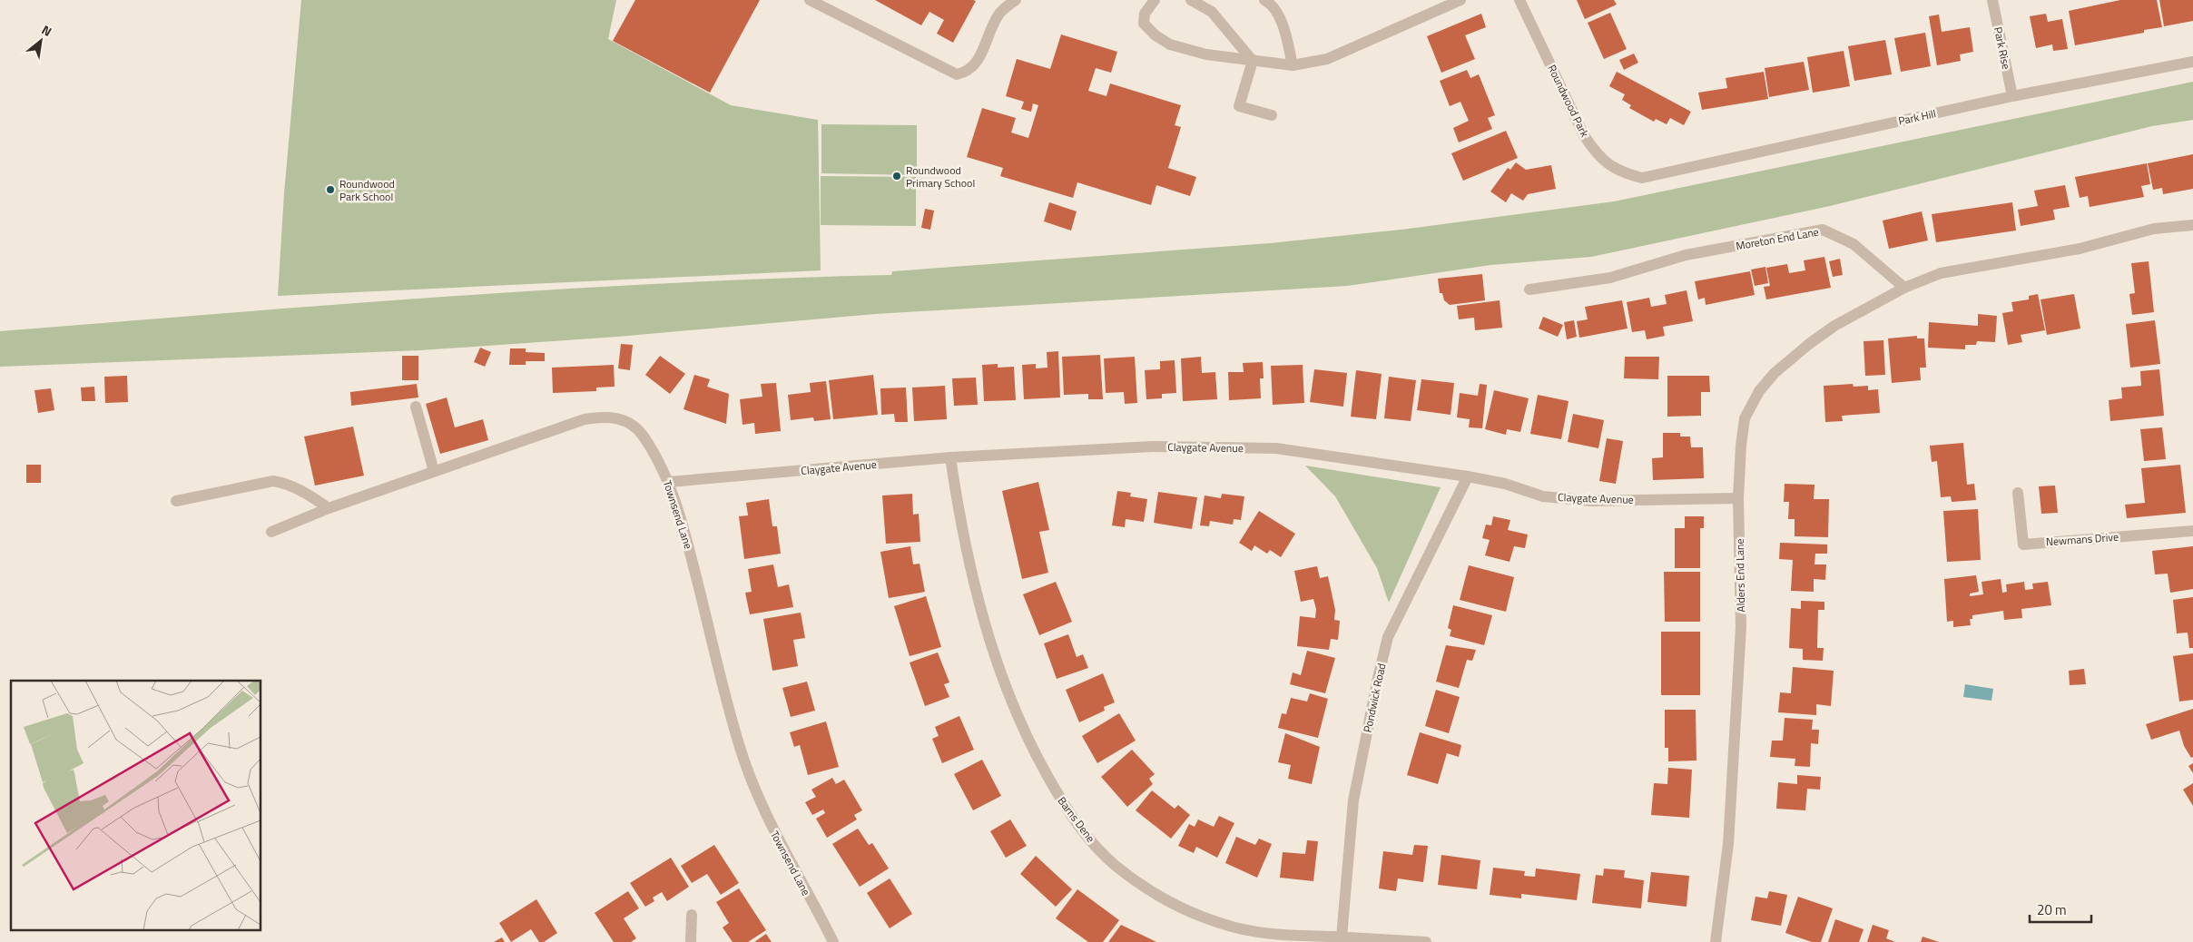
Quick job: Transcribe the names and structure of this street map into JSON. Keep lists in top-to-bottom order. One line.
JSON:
{"streets":{"street":["Park Rise","Roundwood Park","Park Hill","Moreton End Lane","Claygate Avenue","Townsend Lane","Newmans Drive","Alders End Lane","Pondwick Road","Barns Dene"]},"crossings":[["Park Rise","Park Hill"],["Roundwood Park","Park Hill"],["Moreton End Lane","Alders End Lane"],["Claygate Avenue","Townsend Lane"],["Claygate Avenue","Alders End Lane"],["Claygate Avenue","Pondwick Road"],["Claygate Avenue","Barns Dene"],["Pondwick Road","Barns Dene"]],"places":["Roundwood Primary School","Roundwood Park School"],"scale_bar":"20 m","north":"top right"}
